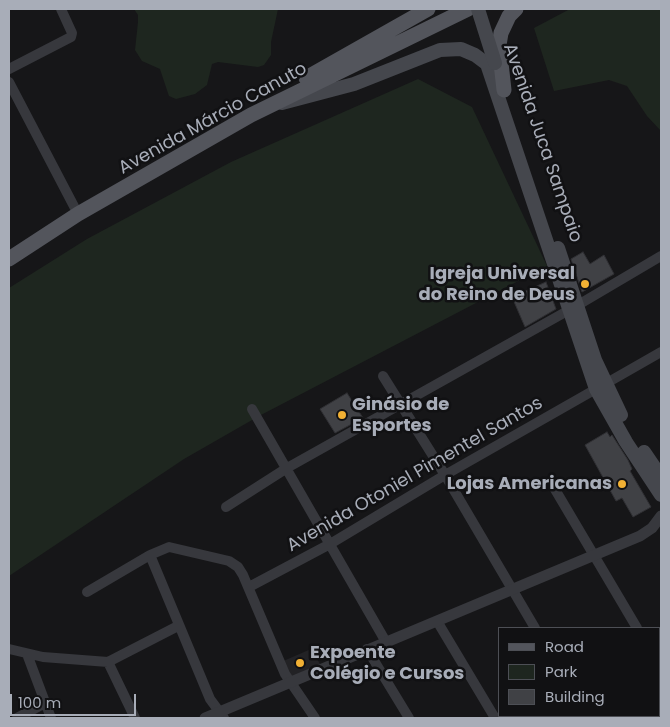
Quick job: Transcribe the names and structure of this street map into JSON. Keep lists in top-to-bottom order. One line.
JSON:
{"streets":{"main road":["Avenida Márcio Canuto","Avenida Juca Sampaio"],"street":["Avenida Otoniel Pimentel Santos"]},"crossings":[["Avenida Márcio Canuto","Avenida Juca Sampaio"],["Avenida Juca Sampaio","Avenida Otoniel Pimentel Santos"]],"places":["Igreja Universal do Reino de Deus","Ginásio de Esportes","Lojas Americanas","Expoente Colégio e Cursos"],"legend":["Road","Park","Building"],"scale_bar":"100 m"}
